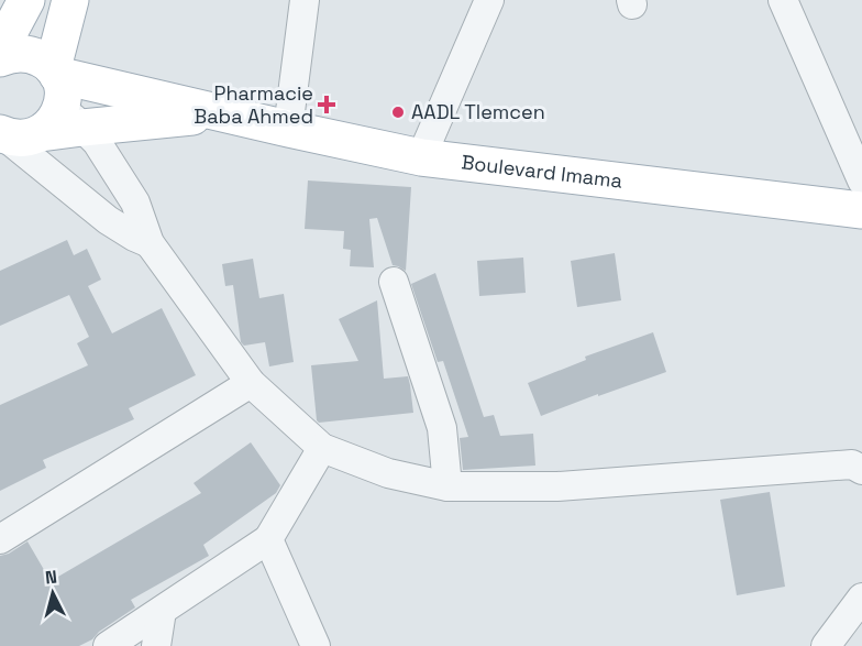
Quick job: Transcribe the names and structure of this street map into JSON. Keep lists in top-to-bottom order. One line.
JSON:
{"streets":{"main road":["Boulevard Imama"]},"places":{"health":["Pharmacie Baba Ahmed"],"other":["AADL Tlemcen"]},"north":"top"}
